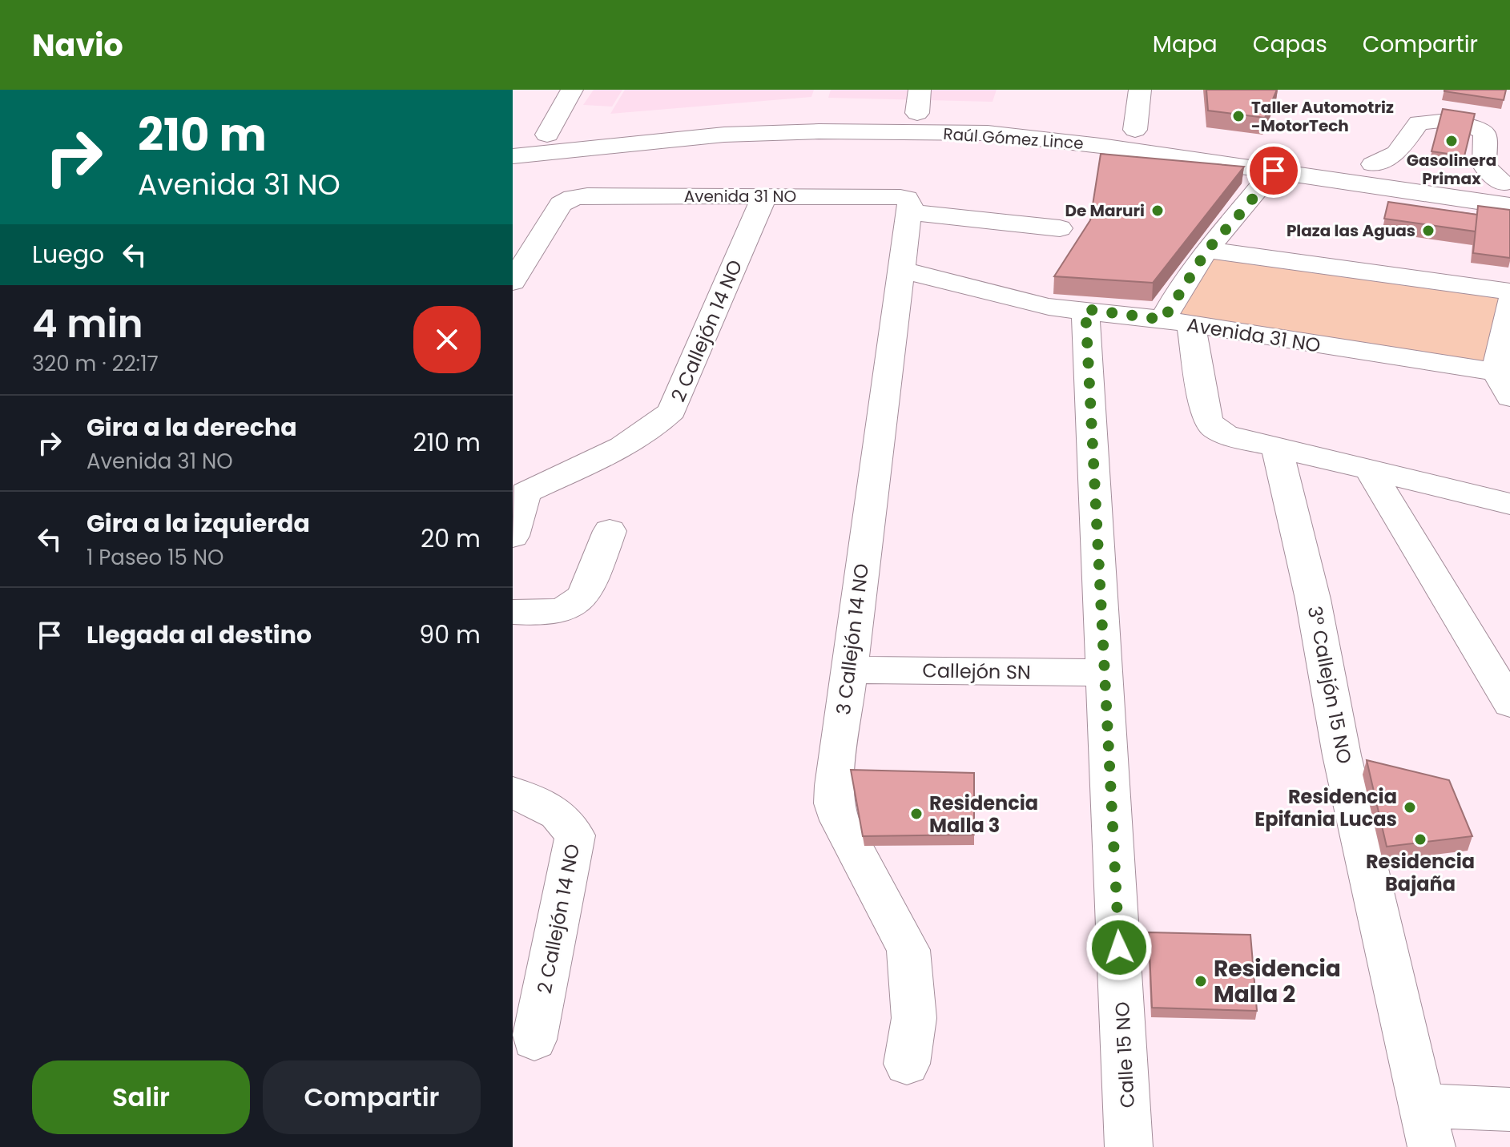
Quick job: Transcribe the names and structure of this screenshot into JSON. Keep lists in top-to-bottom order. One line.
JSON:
{"streets":{"street":["Raúl Gómez Lince","Avenida 31 NO","2 Callejón 14 NO","3 Callejón 14 NO","Callejón SN","3° Callejón 15 NO","Calle 15 NO"]},"crossings":[["Avenida 31 NO","2 Callejón 14 NO"],["Avenida 31 NO","3 Callejón 14 NO"],["Avenida 31 NO","Calle 15 NO"],["3 Callejón 14 NO","Callejón SN"],["Callejón SN","Calle 15 NO"]],"places":["Taller Automotriz -MotorTech","Gasolinera Primax","De Maruri","Plaza las Aguas","Residencia Epifania Lucas","Residencia Malla 3","Residencia Bajaña","Residencia Malla 2"],"page":{"header":"Navio","nav":["Mapa","Capas","Compartir"],"turn":["210 m","Avenida 31 NO"],"then":"Luego","heading":["4 min","320 m · 22:17"],"list":[{"name":"Gira a la derecha","note":"Avenida 31 NO","value":"210 m"},{"name":"Gira a la izquierda","note":"1 Paseo 15 NO","value":"20 m"},{"name":"Llegada al destino","value":"90 m"}],"buttons":["Salir","Compartir"]}}
